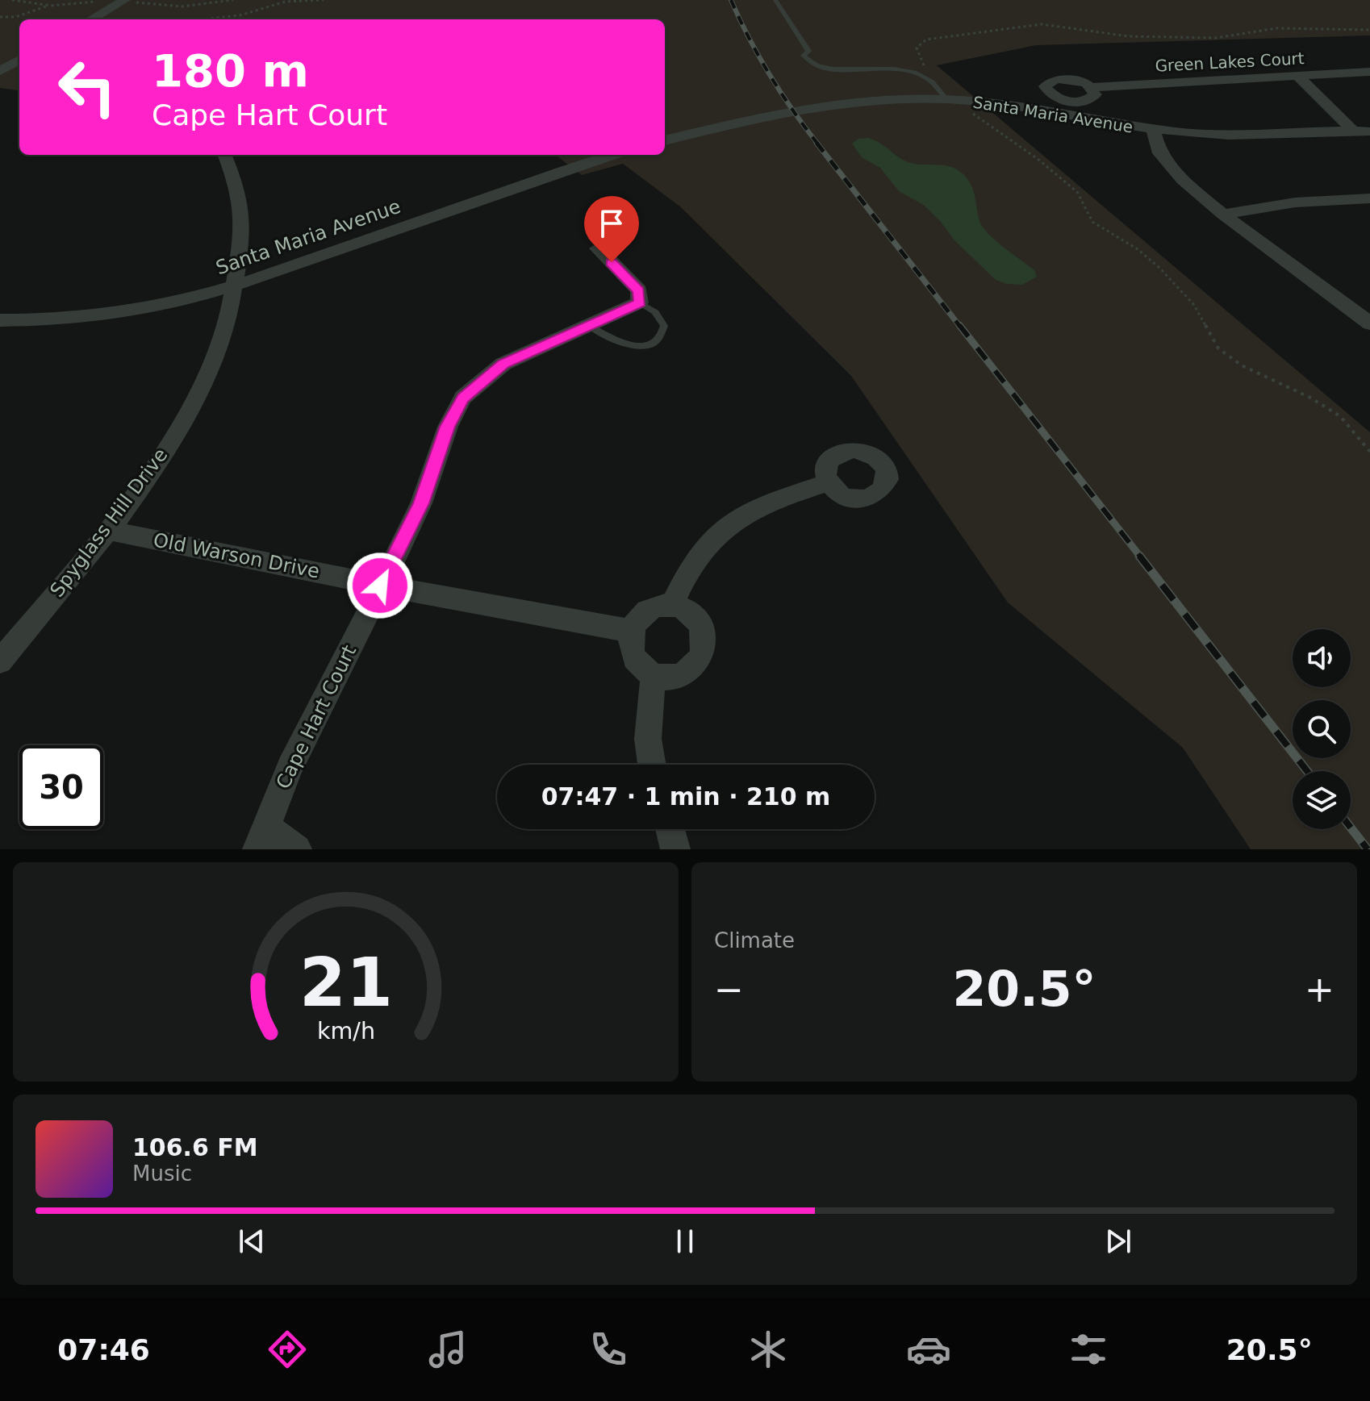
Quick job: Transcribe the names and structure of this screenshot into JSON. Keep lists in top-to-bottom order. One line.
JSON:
{"streets":{"street":["Green Lakes Court","Santa Maria Avenue","Spyglass Hill Drive","Old Warson Drive","Cape Hart Court"]},"crossings":[["Santa Maria Avenue","Spyglass Hill Drive"],["Spyglass Hill Drive","Old Warson Drive"],["Old Warson Drive","Cape Hart Court"]],"page":{"turn":["180 m","Cape Hart Court"],"limit":"30","trip":"07:47 · 1 min · 210 m","tile":"Climate","heat":["−","20.5°","+"],"song":["106.6 FM","Music"],"tabs":["07:46","20.5°"],"gauge":["21","km/h"]}}
